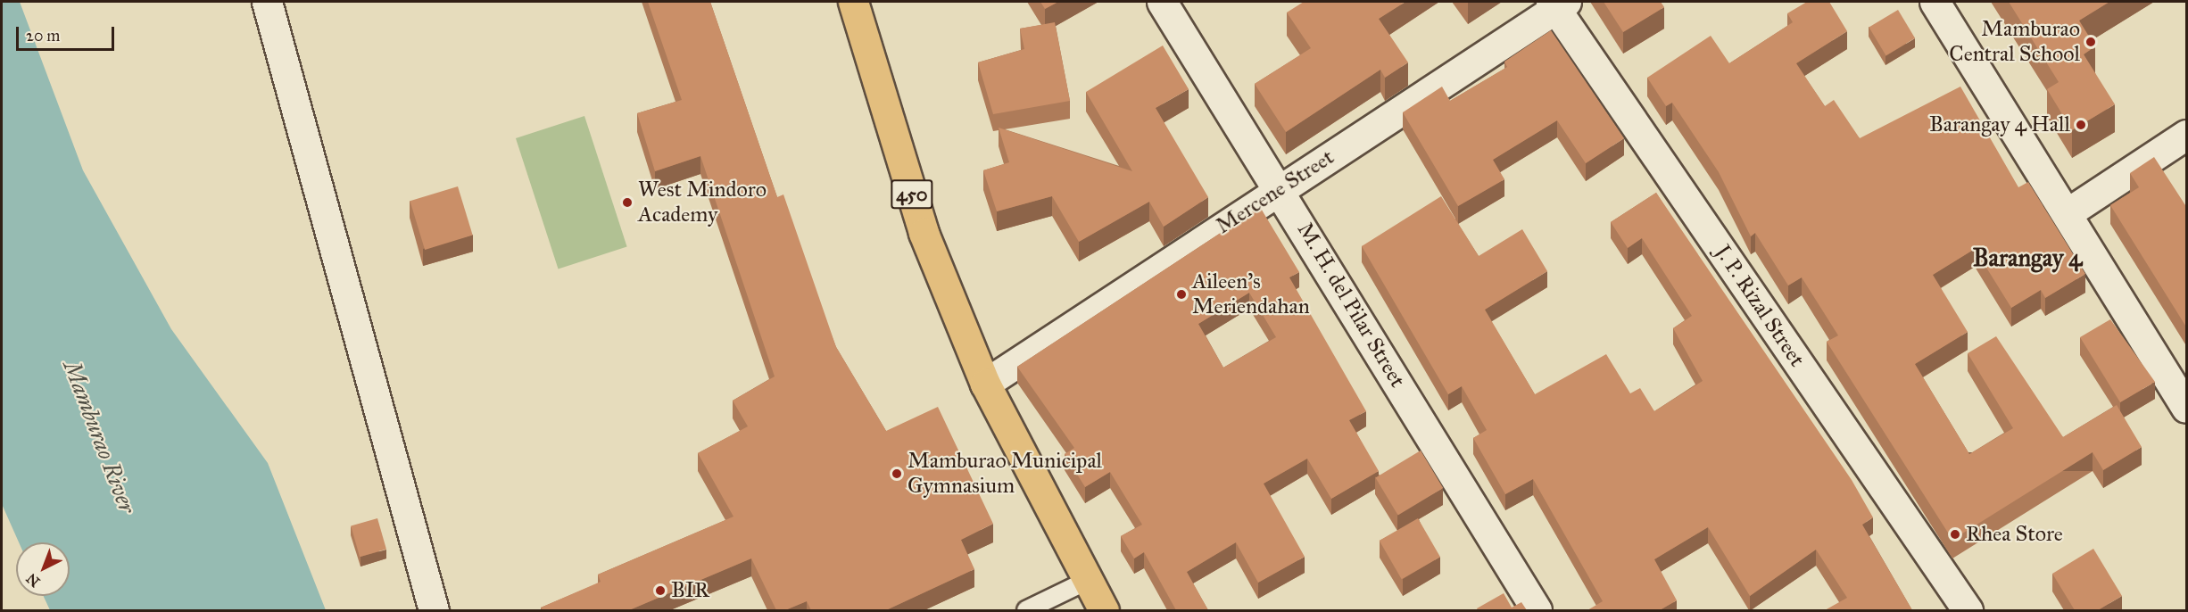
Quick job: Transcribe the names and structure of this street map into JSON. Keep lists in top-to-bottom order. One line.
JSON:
{"streets":{"main road":["450"],"street":["Mercene Street","M. H. del Pilar Street","J. P. Rizal Street"]},"crossings":[["Mercene Street","450"],["Mercene Street","M. H. del Pilar Street"],["Mercene Street","J. P. Rizal Street"]],"districts":["Barangay 4"],"water":["Mamburao River"],"places":["Mamburao Central School","Barangay 4 Hall","West Mindoro Academy","Aileen's Meriendahan","Mamburao Municipal Gymnasium","Rhea Store","BIR"],"scale_bar":"20 m","north":"bottom left"}
